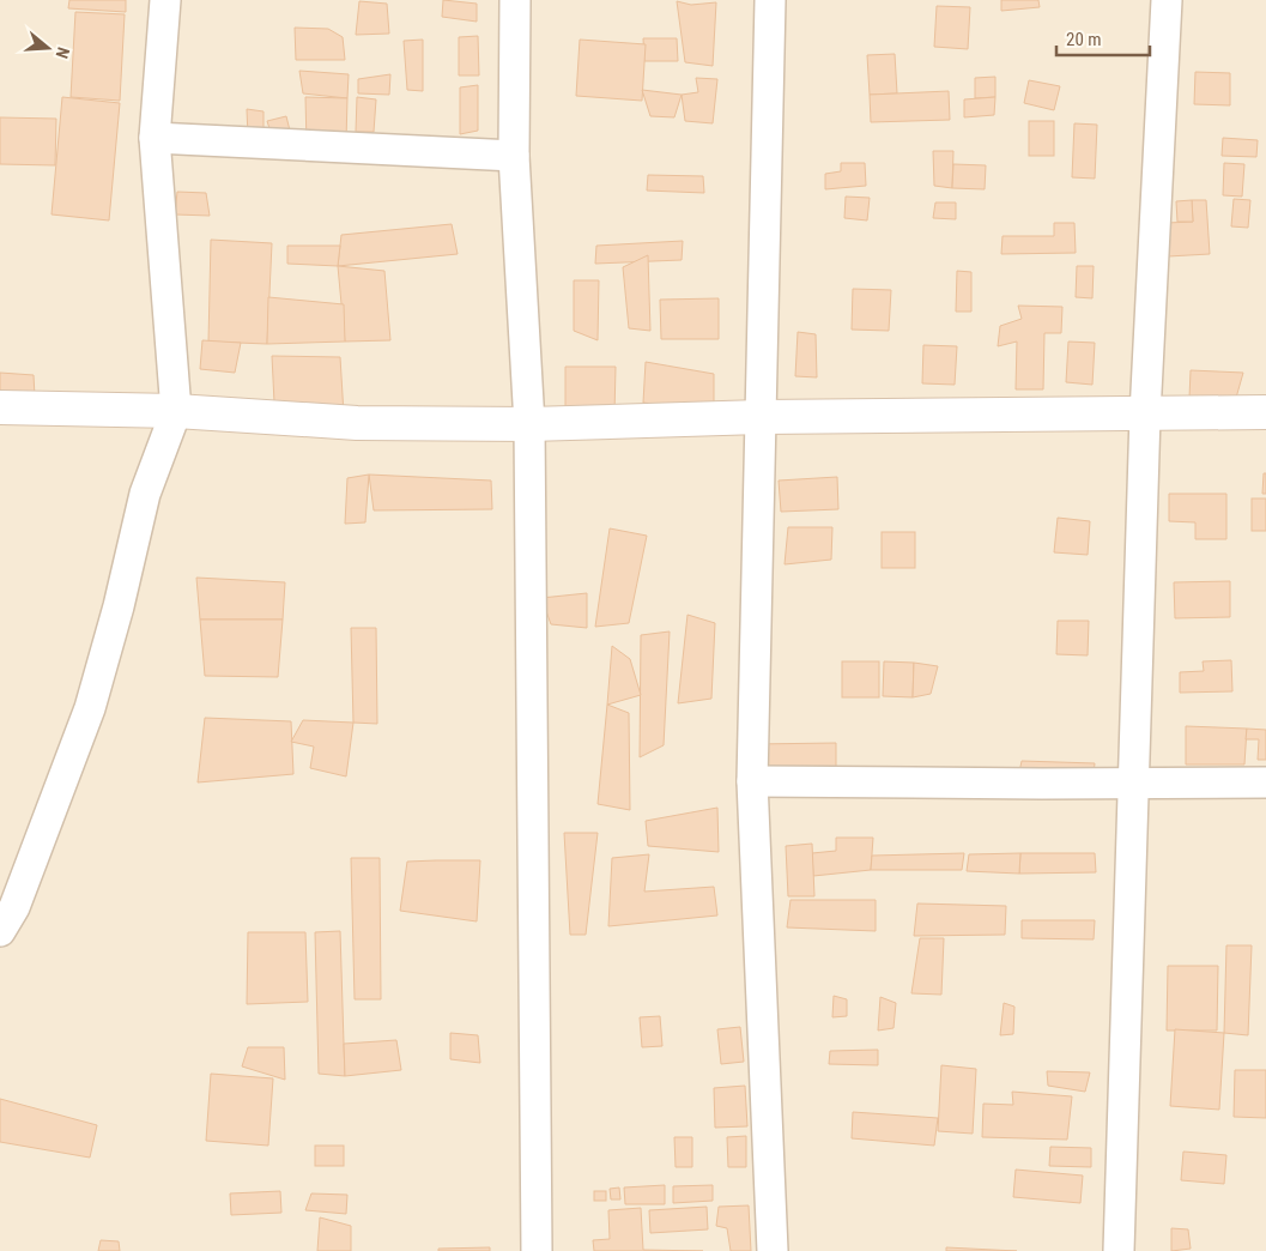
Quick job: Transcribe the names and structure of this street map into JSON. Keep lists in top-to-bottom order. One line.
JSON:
{"scale_bar":"20 m","north":"right"}
